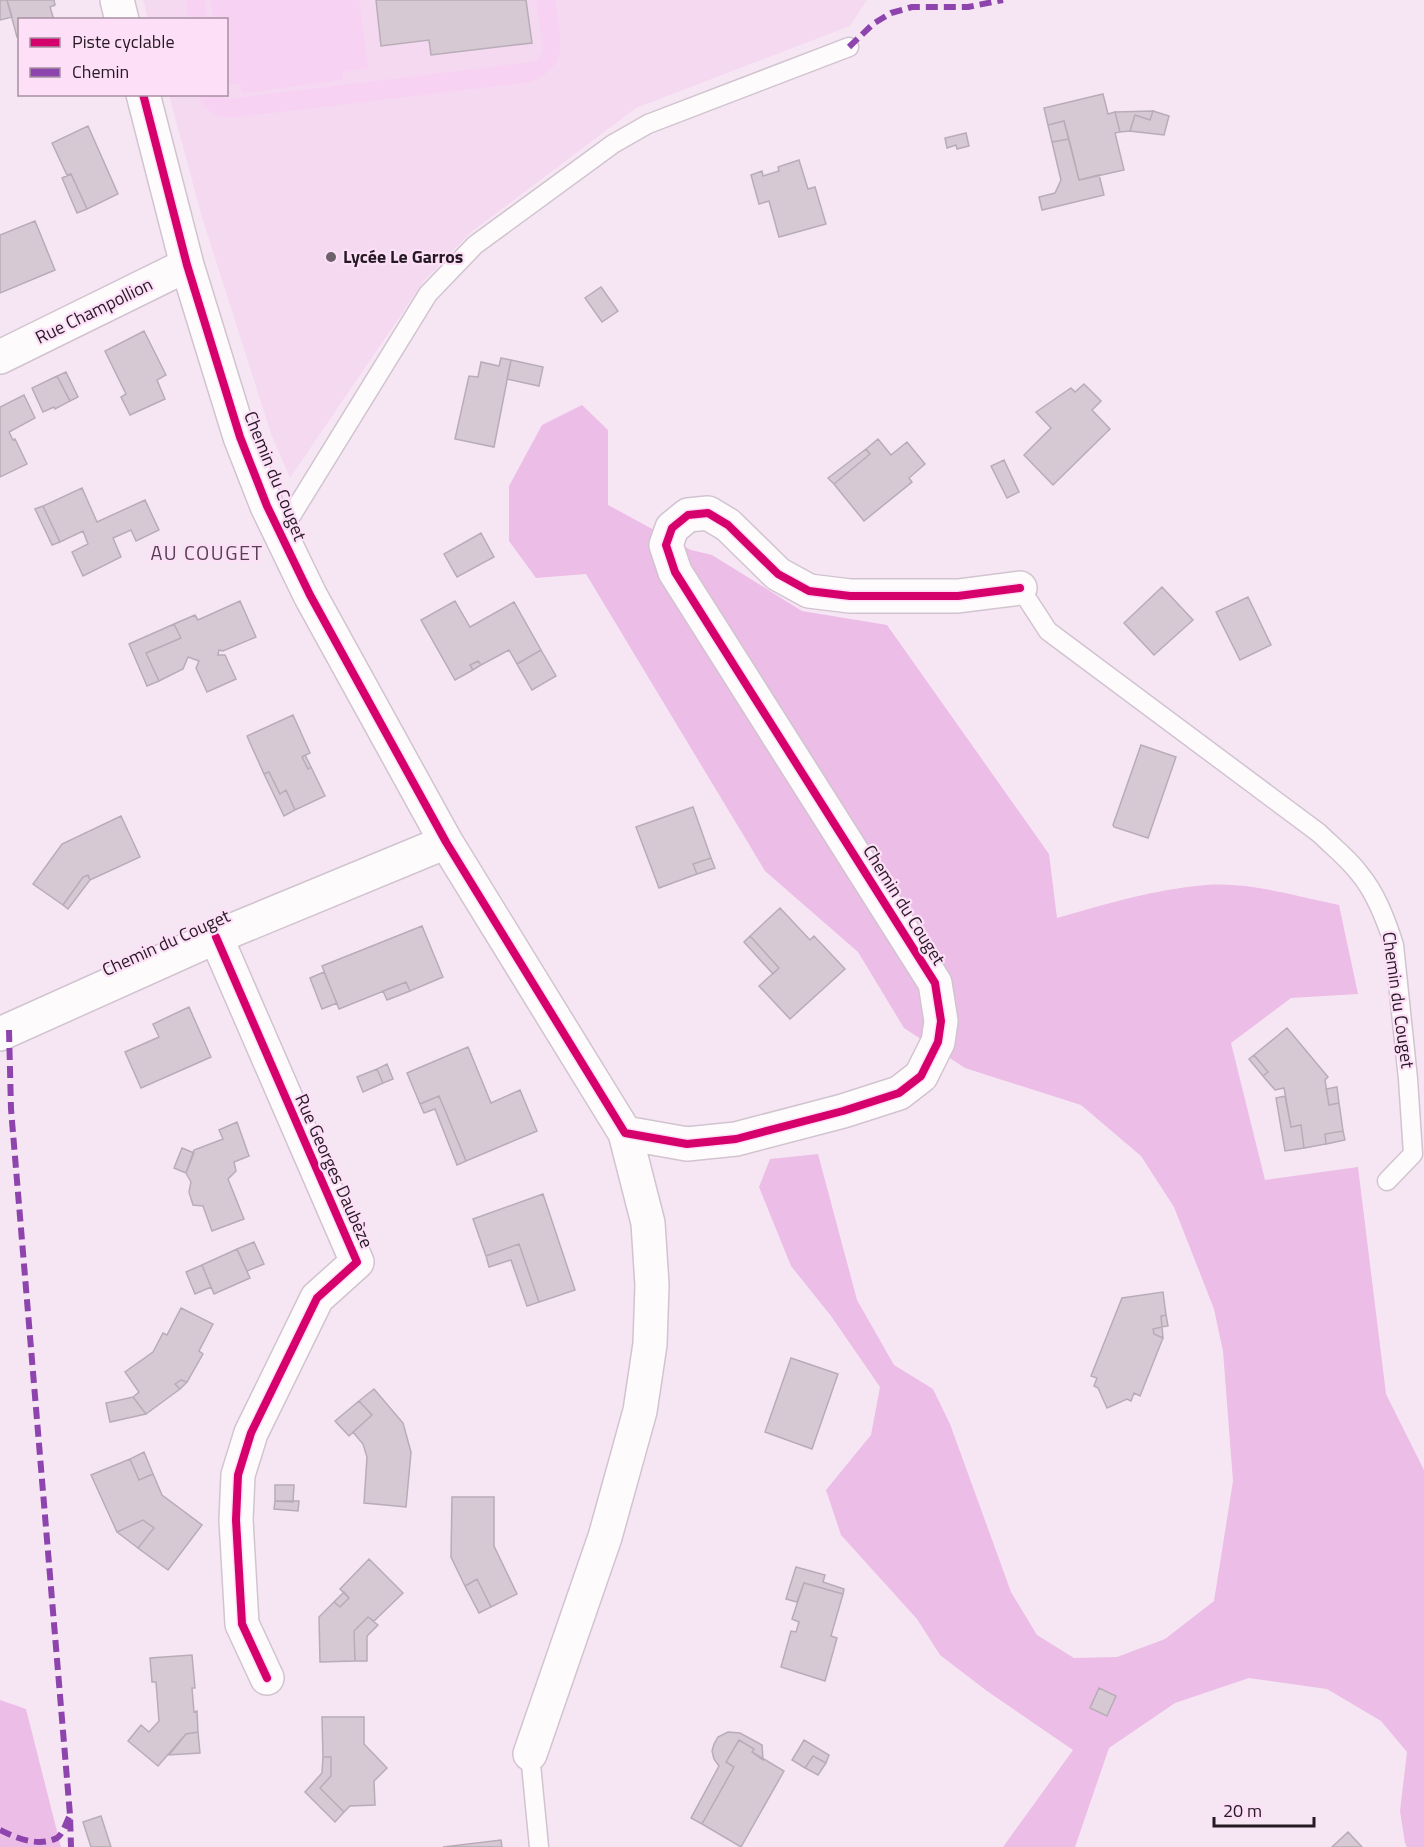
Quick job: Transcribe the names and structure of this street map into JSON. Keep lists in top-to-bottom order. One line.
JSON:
{"streets":{"street":["Rue Champollion","Chemin du Couget","Rue Georges Daubèze"]},"crossings":[["Rue Champollion","Chemin du Couget"],["Chemin du Couget","Rue Georges Daubèze"]],"districts":["AU COUGET"],"places":["Lycée Le Garros"],"legend":["Piste cyclable","Chemin"],"scale_bar":"20 m"}
